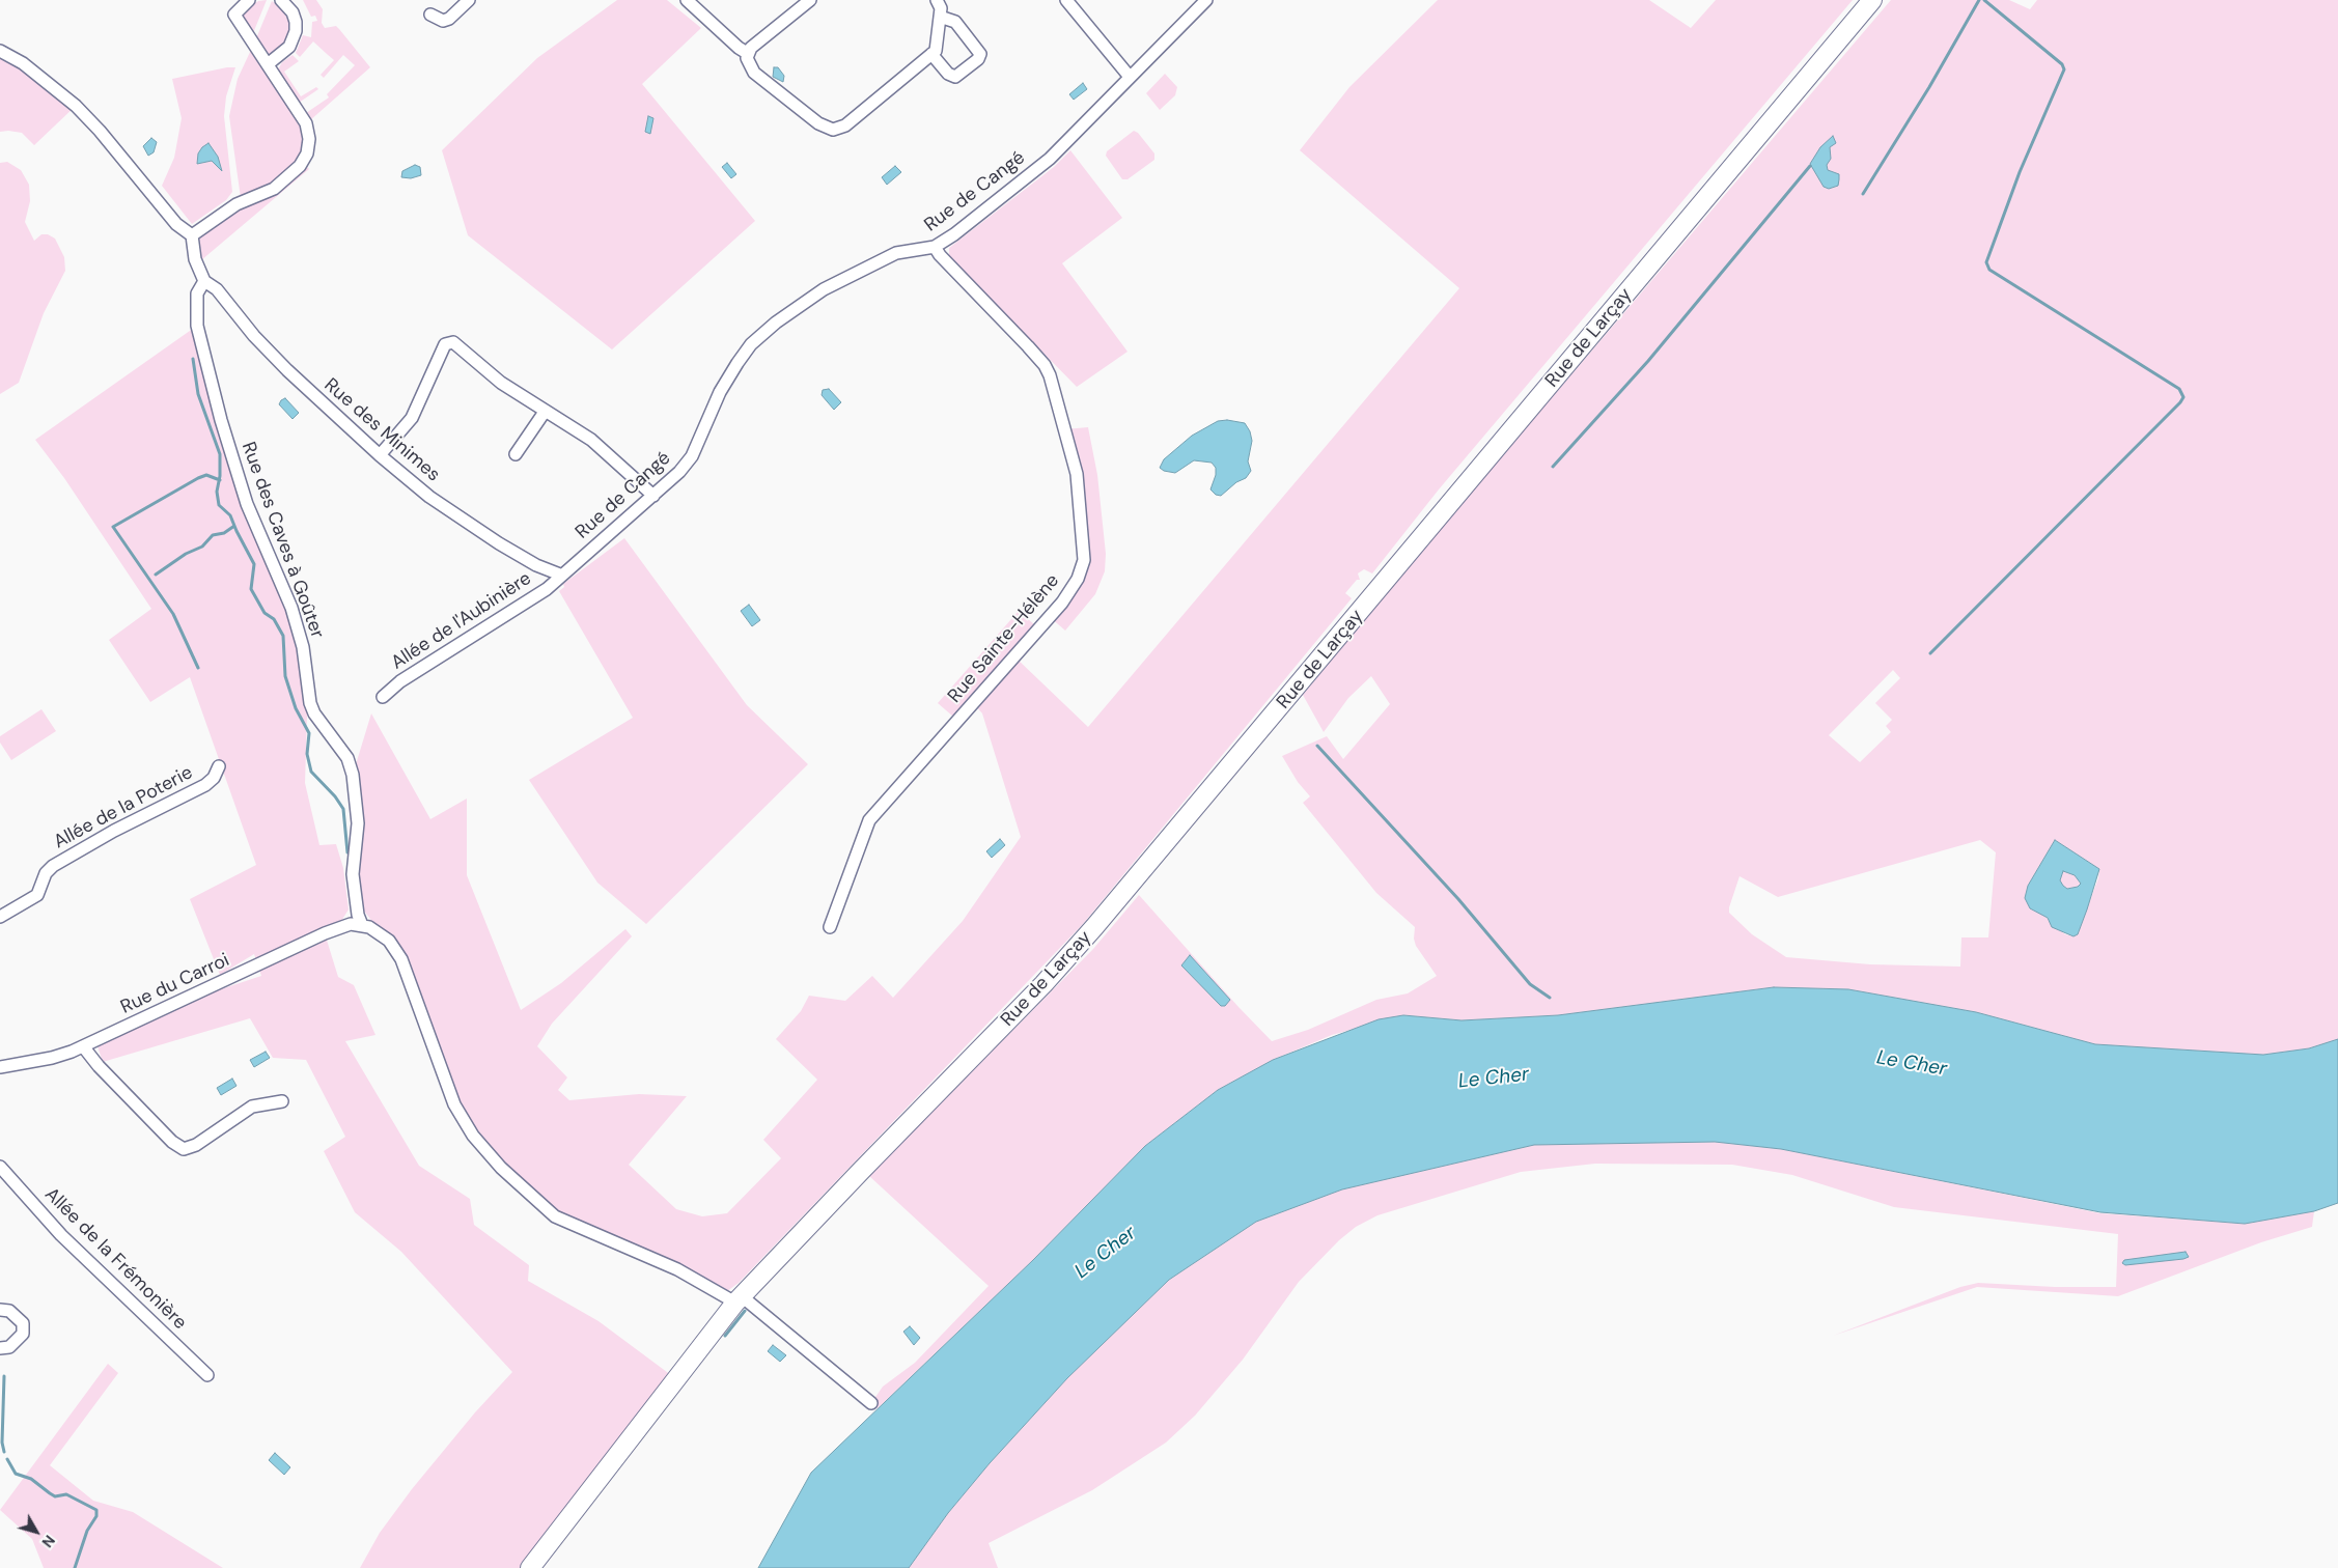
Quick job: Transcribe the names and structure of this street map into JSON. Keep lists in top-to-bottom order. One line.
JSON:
{"streets":{"main road":["Rue de Larçay"],"street":["Rue de Cangé","Rue des Minimes","Rue des Caves à Goûter","Allée de l'Aubinière","Rue Sainte-Hélène","Allée de la Poterie","Rue du Carroi","Allée de la Frémonière"]},"crossings":[["Rue de Cangé","Rue des Minimes"],["Rue de Cangé","Allée de l'Aubinière"],["Rue de Cangé","Rue Sainte-Hélène"],["Rue des Minimes","Rue des Caves à Goûter"],["Rue des Minimes","Allée de l'Aubinière"],["Rue des Caves à Goûter","Rue du Carroi"]],"water":["Le Cher"],"north":"bottom right"}
